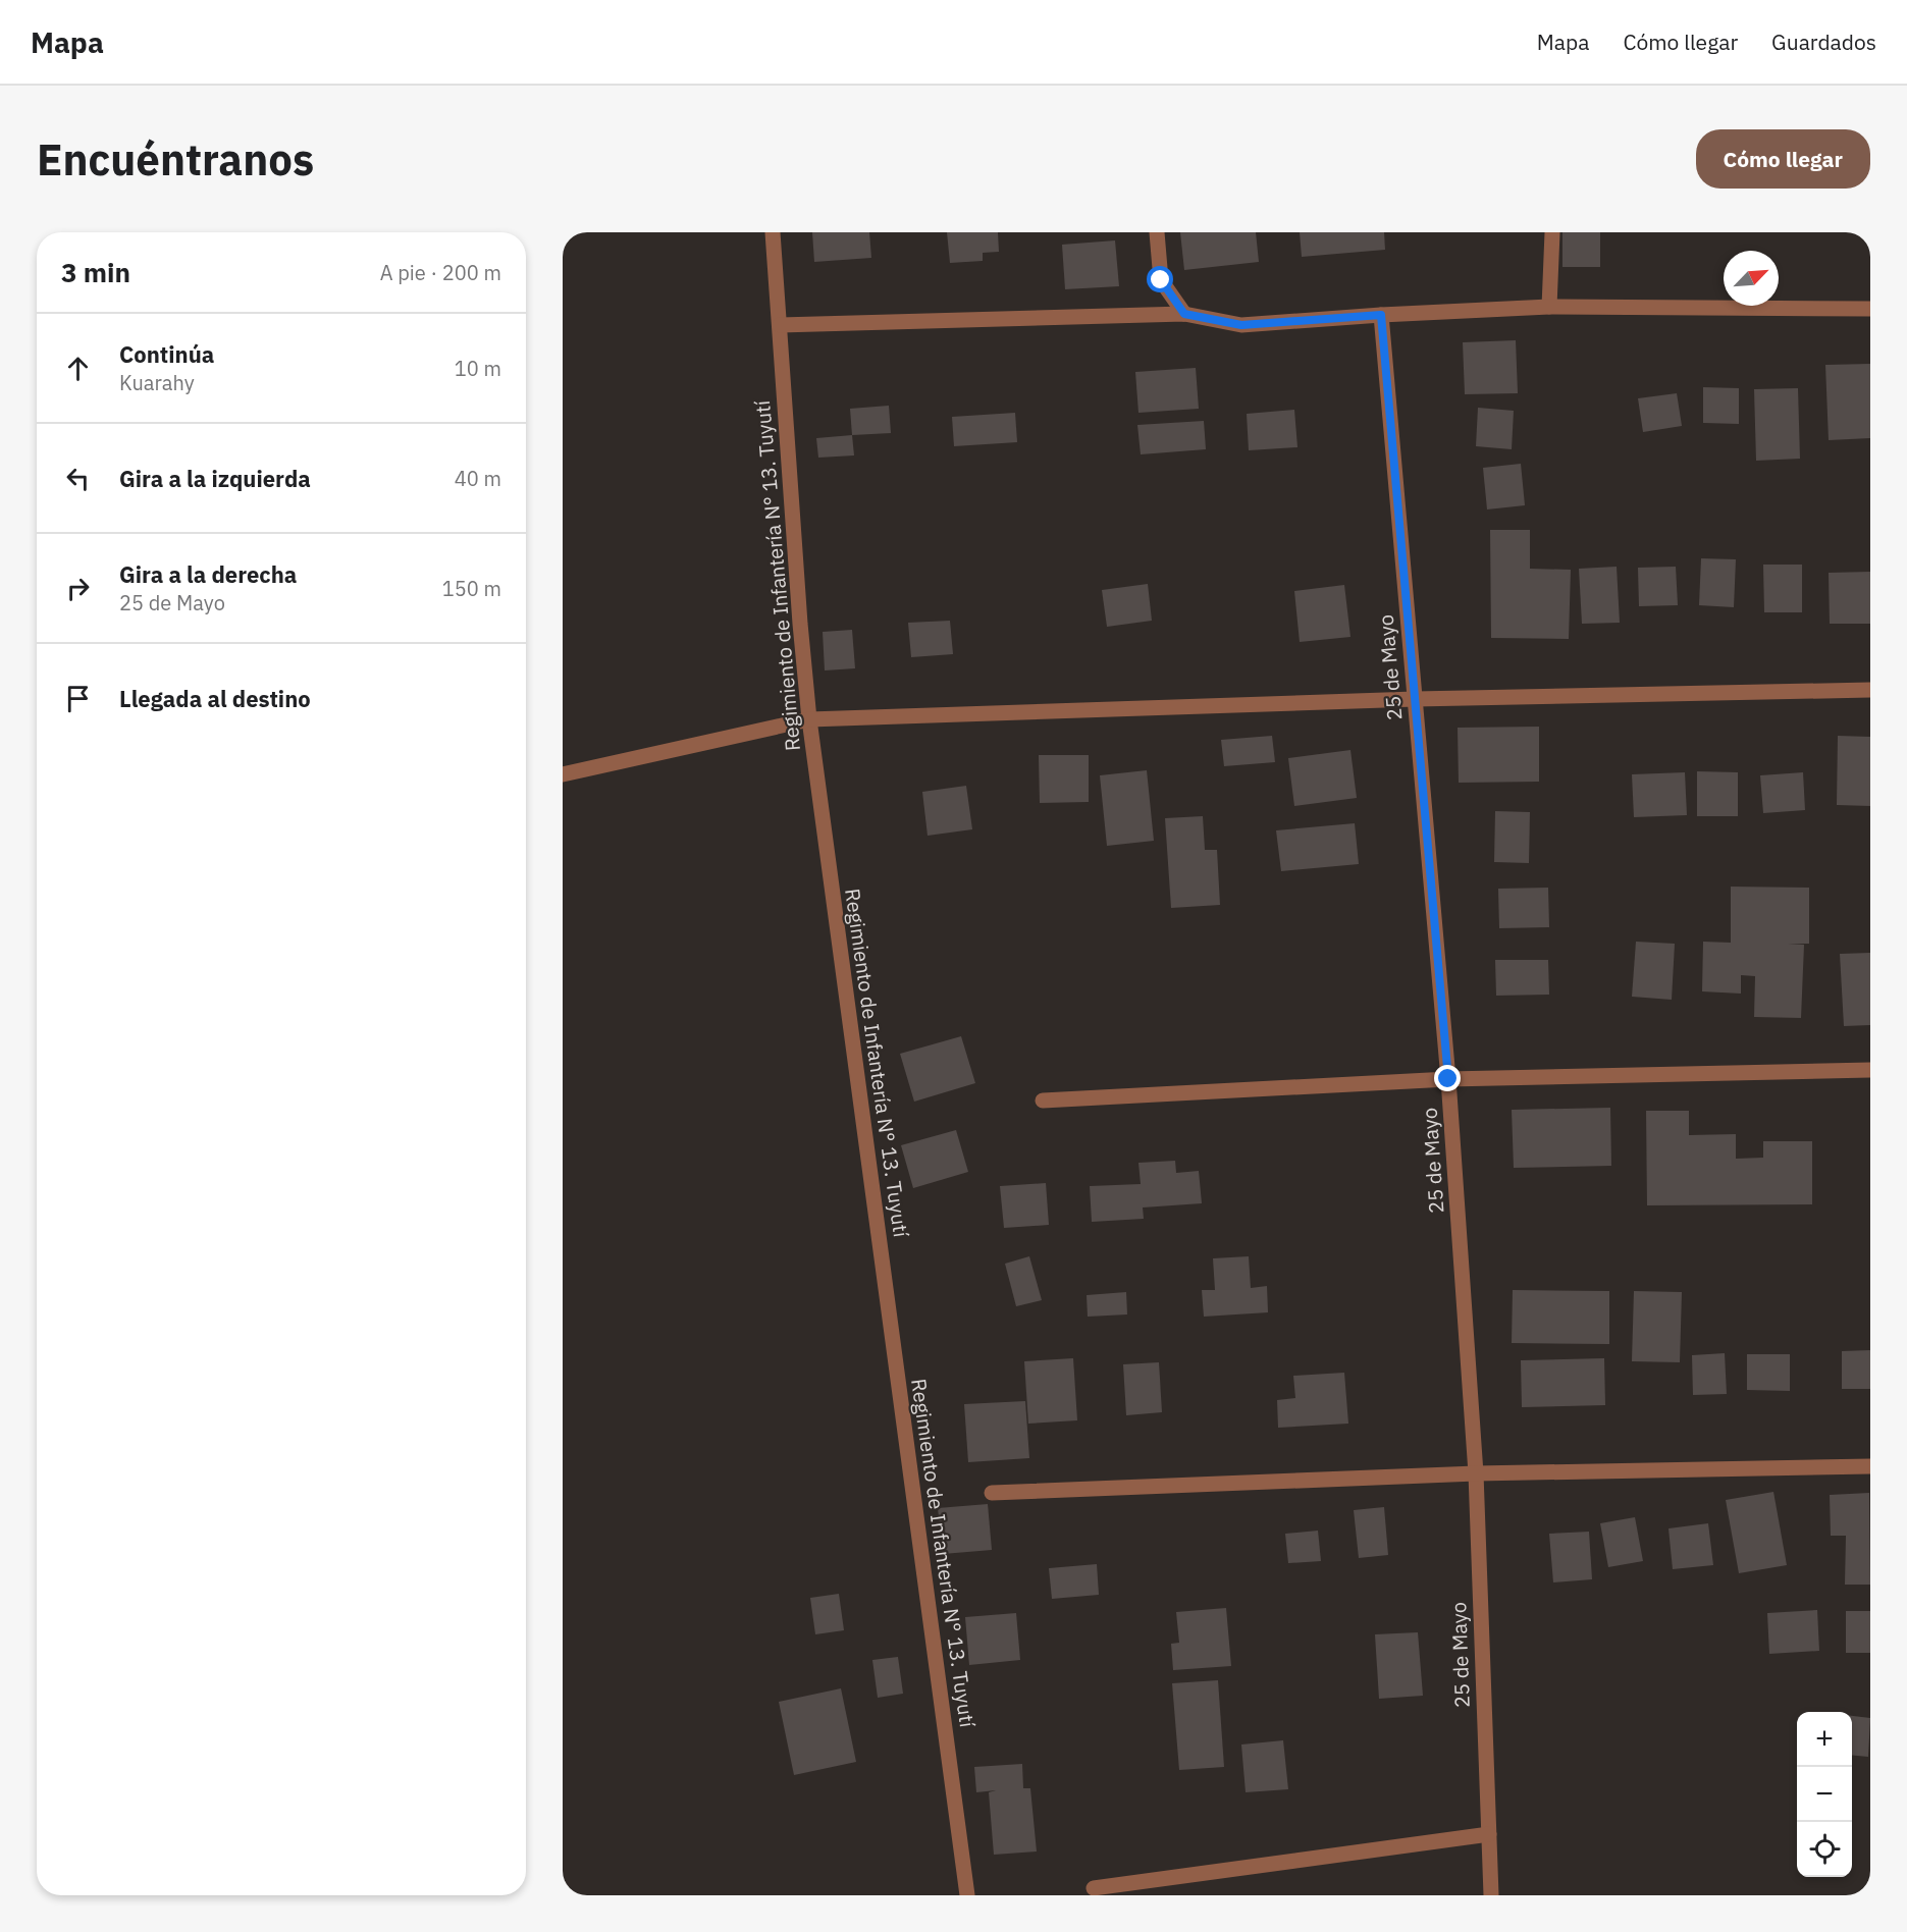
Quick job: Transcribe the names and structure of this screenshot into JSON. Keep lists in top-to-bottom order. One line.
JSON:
{"streets":{"street":["Regimiento de Infantería N° 13. Tuyutí","25 de Mayo"]},"north":"top right","page":{"header":"Mapa","nav":["Mapa","Cómo llegar","Guardados"],"buttons":"Cómo llegar","title":"Encuéntranos","heading":["3 min","A pie · 200 m"],"list":[["Continúa","Kuarahy","10 m"],["Gira a la izquierda","40 m"],["Gira a la derecha","25 de Mayo","150 m"],"Llegada al destino"],"map_buttons":["+","−"]}}
